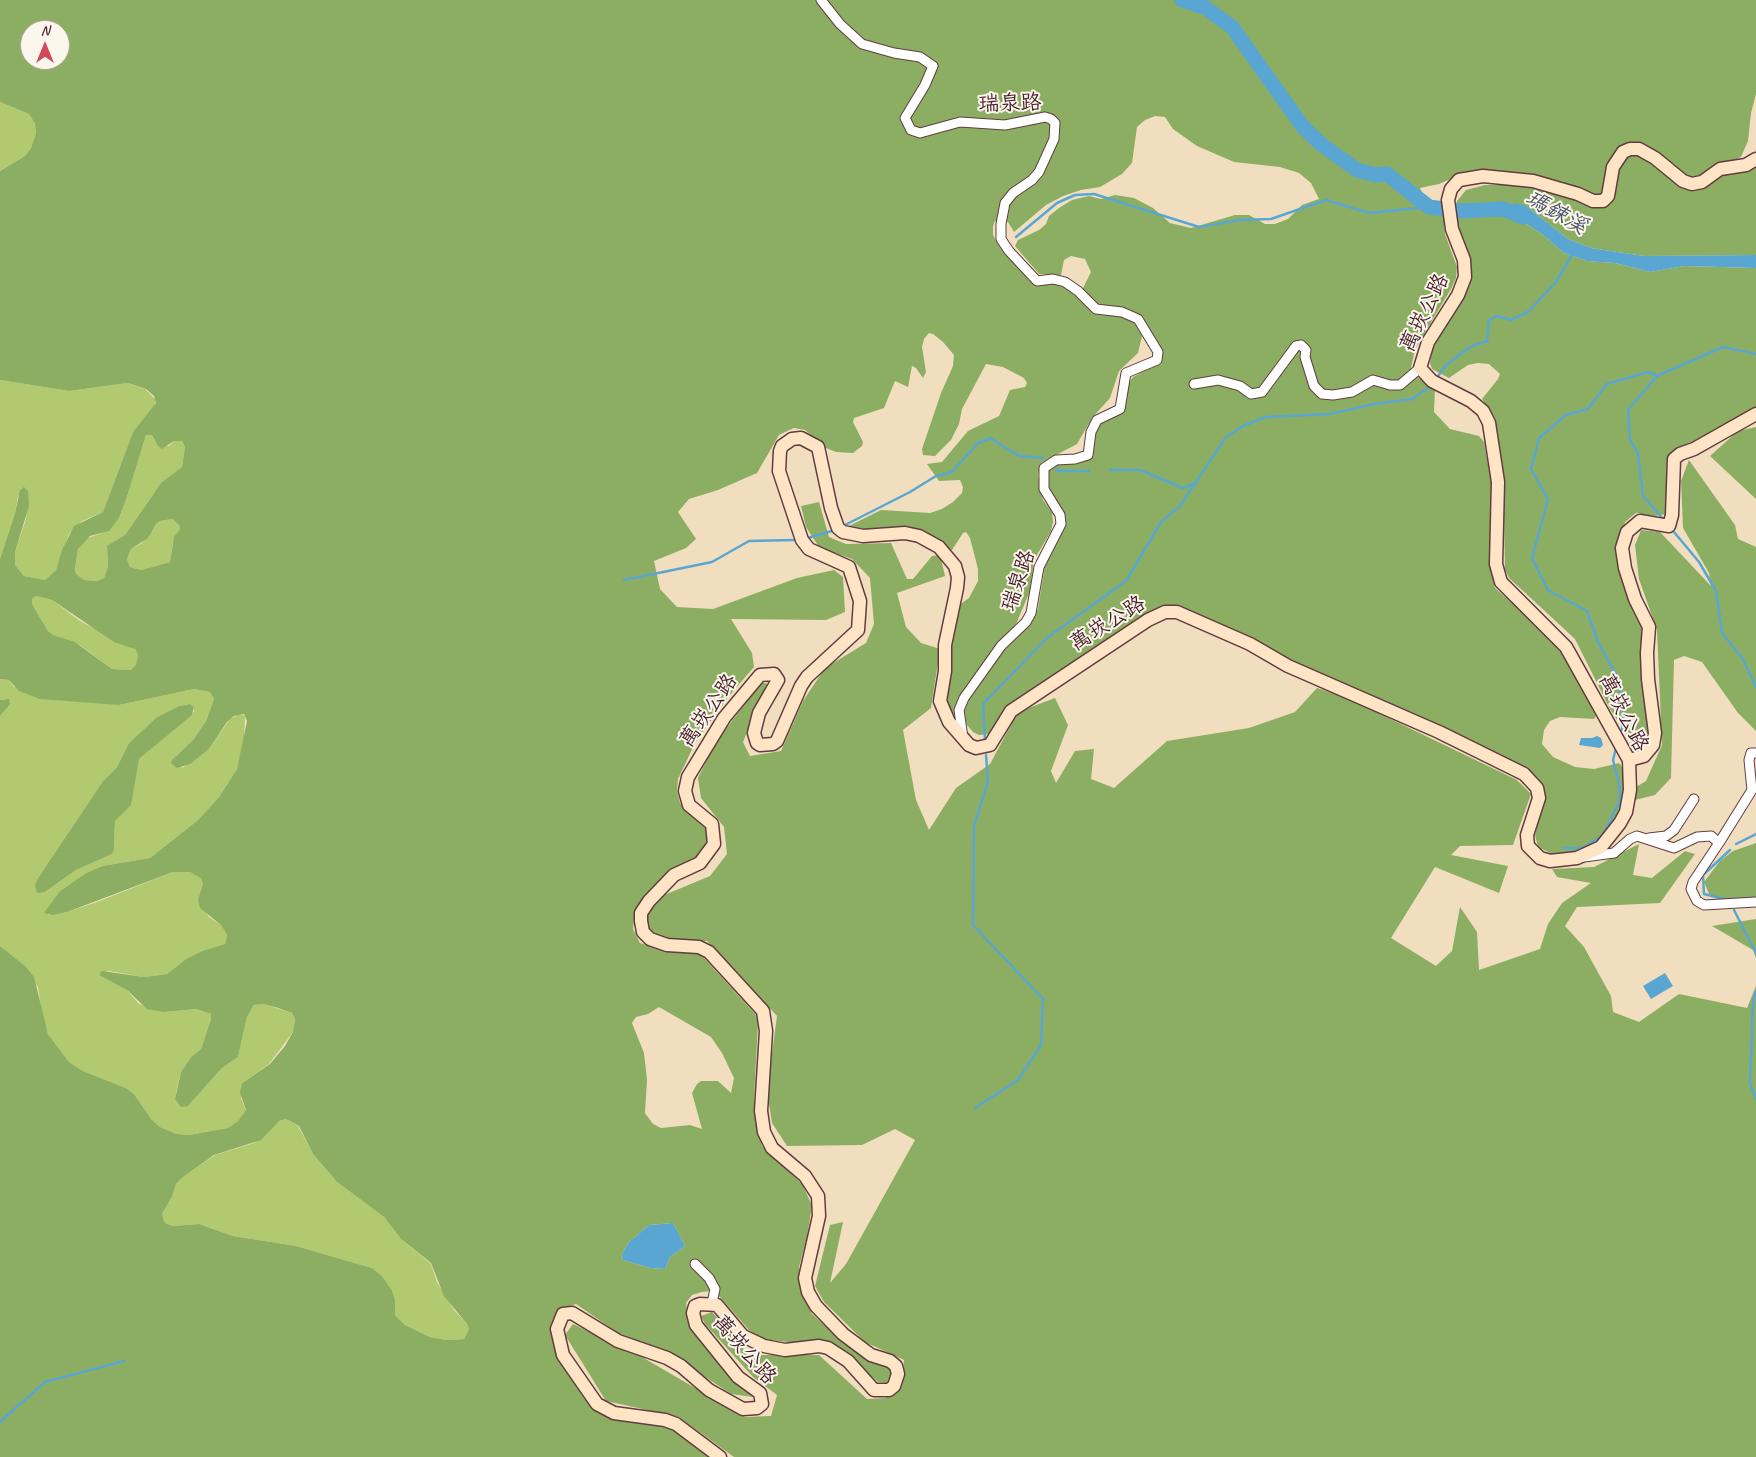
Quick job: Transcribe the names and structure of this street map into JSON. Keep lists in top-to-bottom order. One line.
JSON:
{"streets":{"street":["瑞泉路","萬崁公路"]},"crossings":[["瑞泉路","萬崁公路"]],"water":["瑪鋉溪"],"north":"top"}
